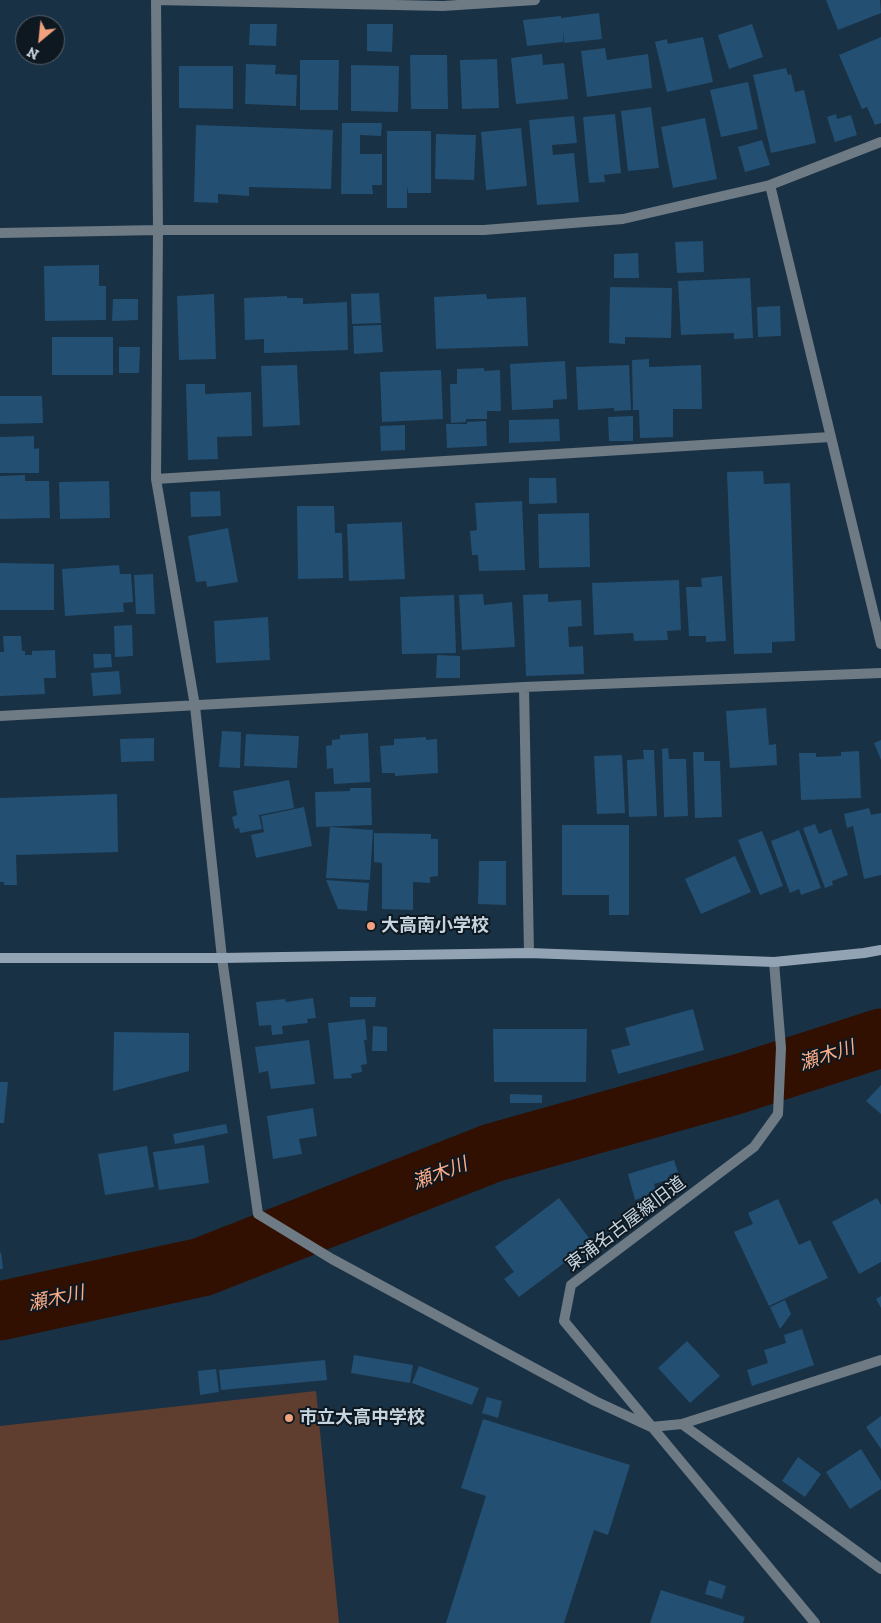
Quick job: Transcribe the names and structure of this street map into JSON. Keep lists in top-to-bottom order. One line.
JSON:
{"streets":{"street":["東浦名古屋線旧道"]},"water":["瀬木川"],"places":["大高南小学校","市立大高中学校"],"north":"bottom left"}
